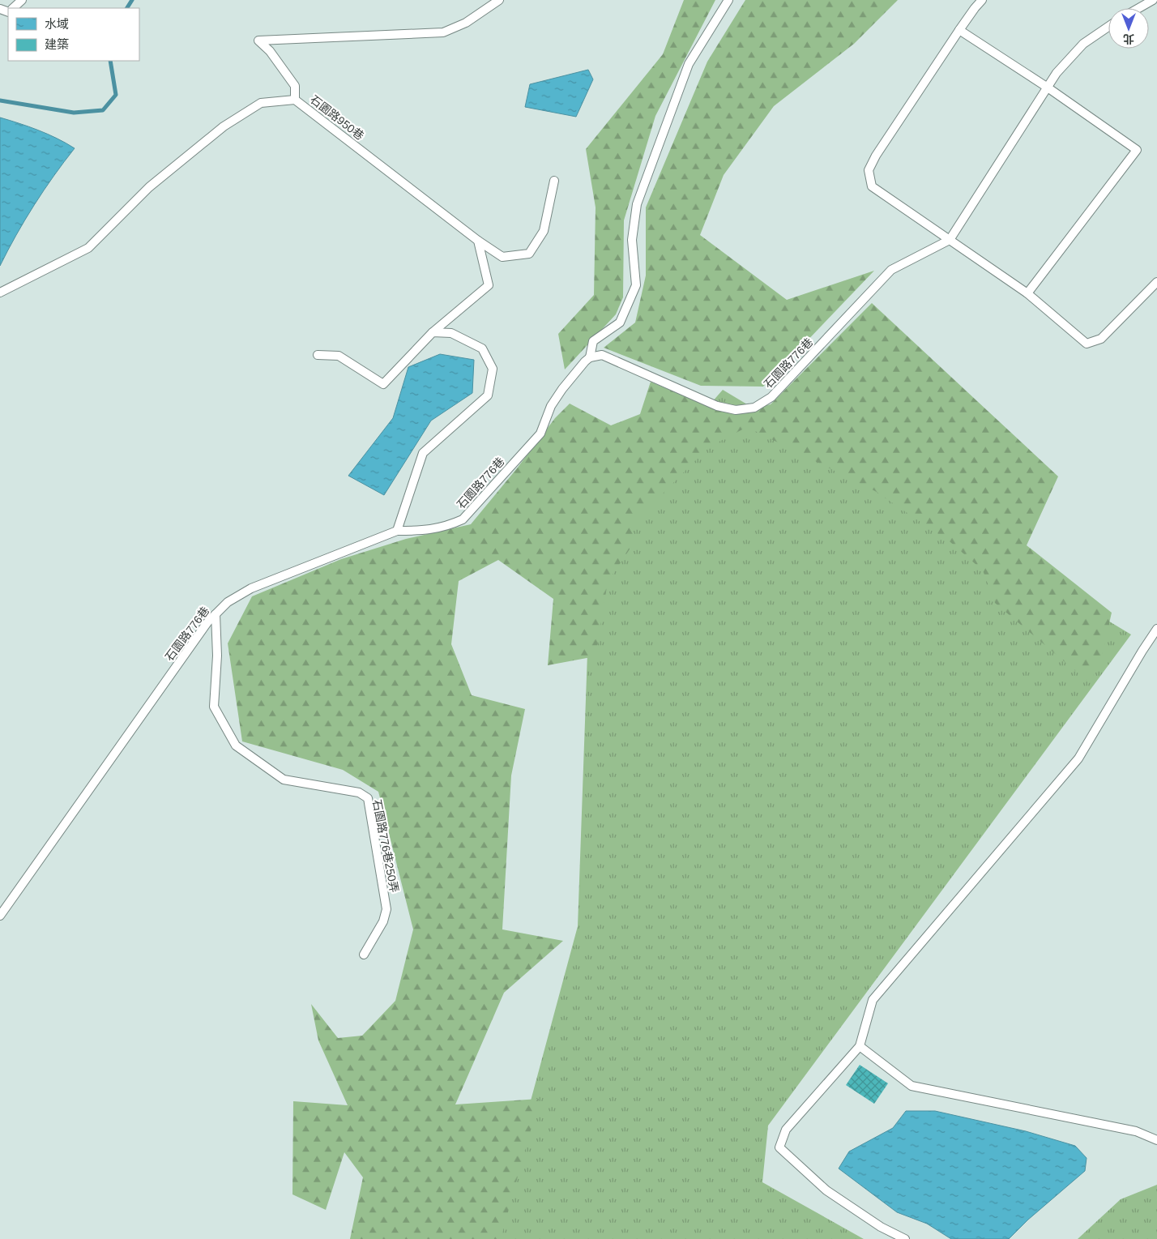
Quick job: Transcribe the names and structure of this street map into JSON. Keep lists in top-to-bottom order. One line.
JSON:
{"streets":{"lane":["石園路950巷","石園路776巷","石園路776巷250弄"]},"crossings":[["石園路776巷","石園路776巷250弄"]],"legend":["水域","建築"],"north":"bottom"}
